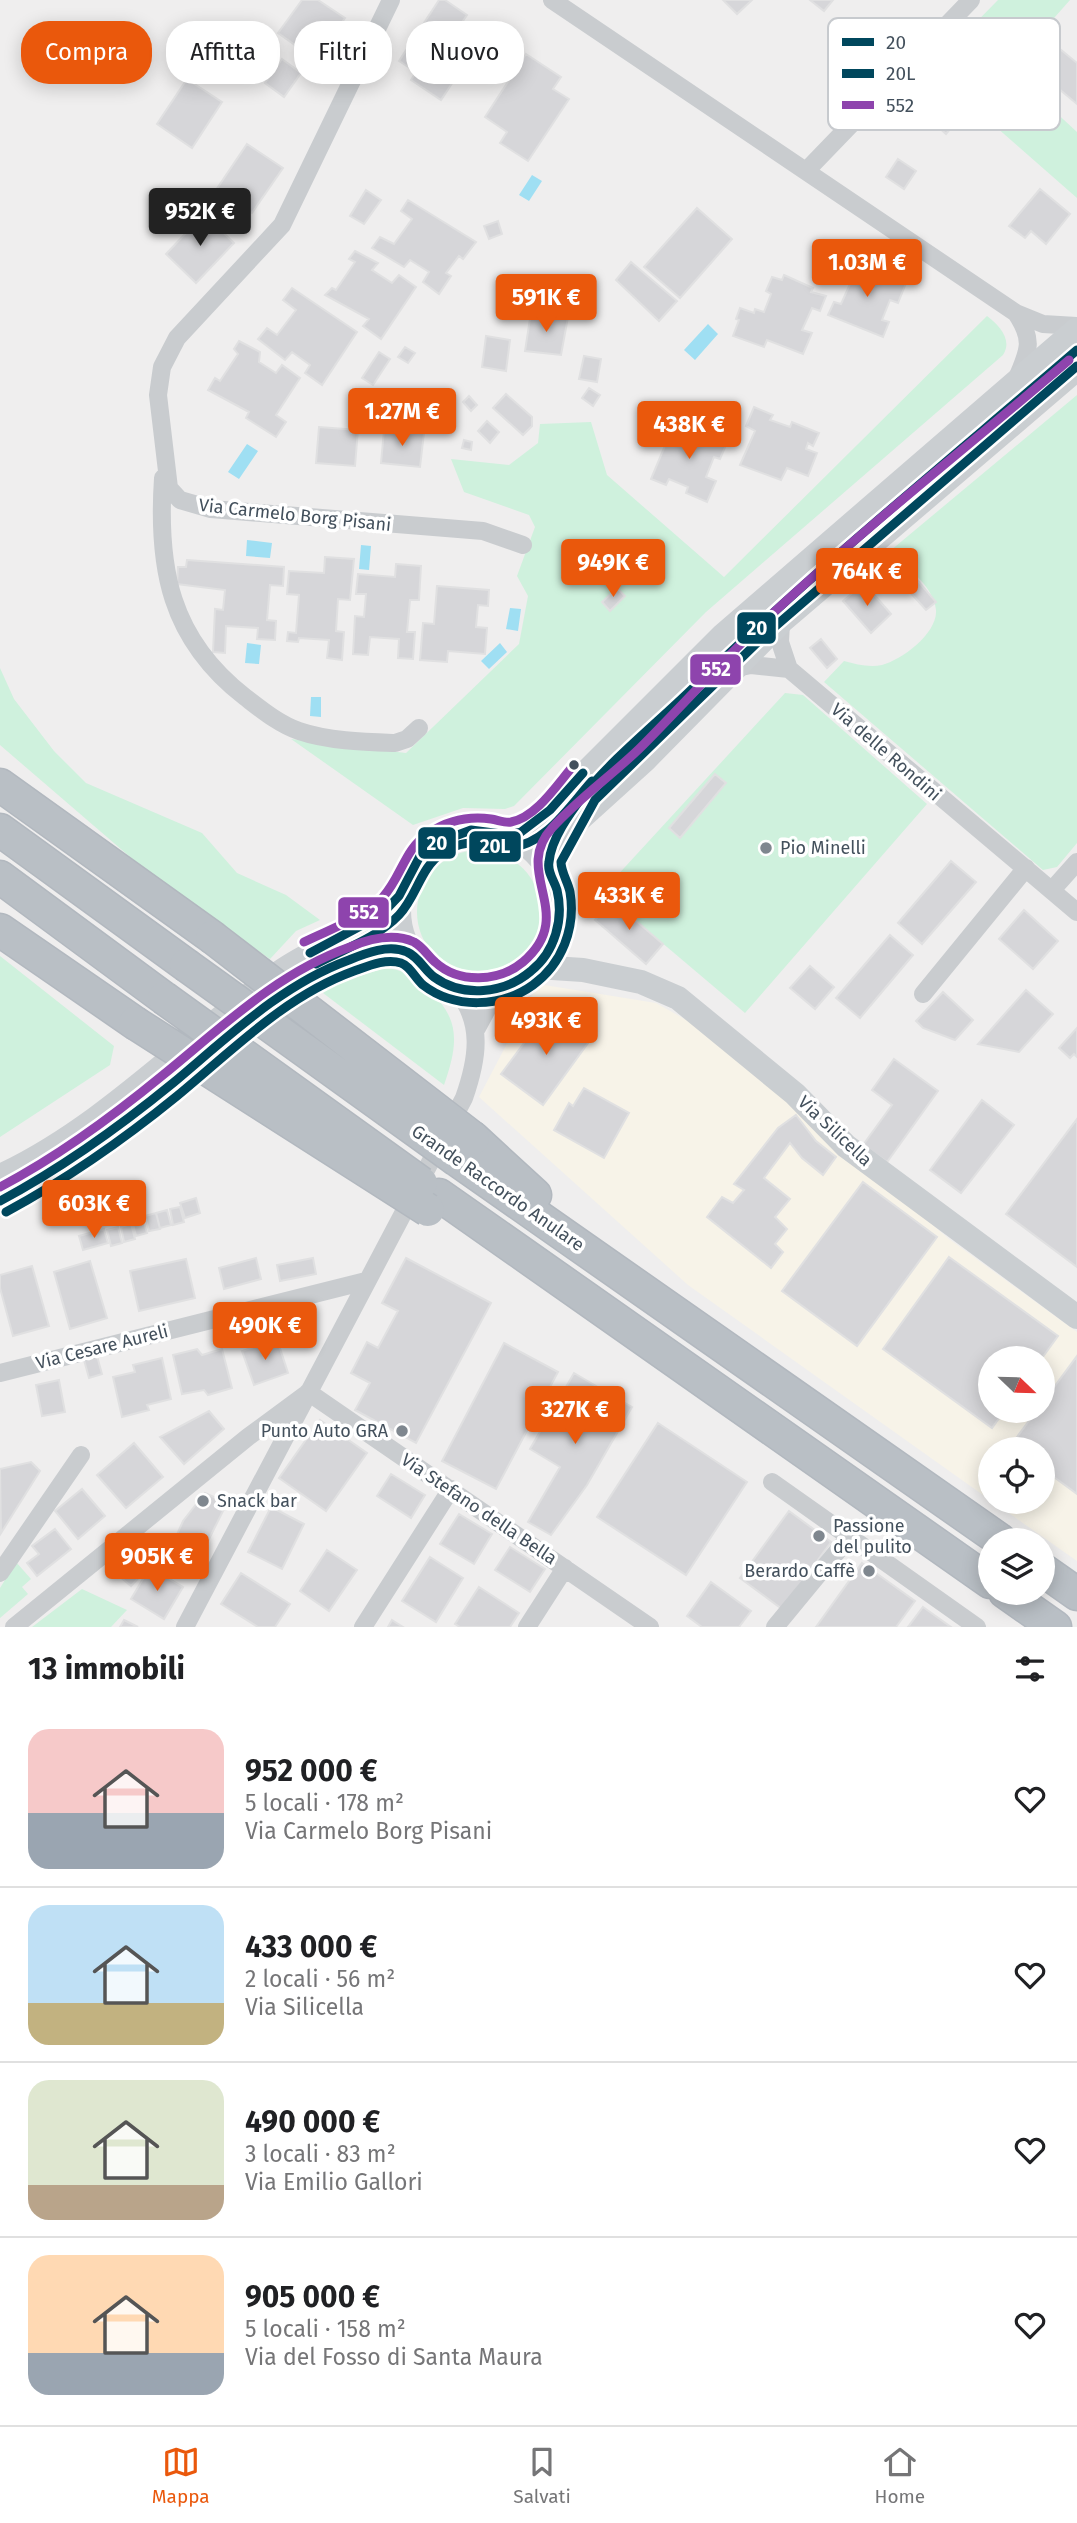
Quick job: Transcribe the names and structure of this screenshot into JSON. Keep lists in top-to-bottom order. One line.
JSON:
{"streets":{"highway":["Grande Raccordo Anulare"],"street":["Via Carmelo Borg Pisani","Via delle Rondini","Via Silicella","Via Cesare Aureli","Via Stefano della Bella"]},"places":["Pio Minelli","Punto Auto GRA","Snack bar","Passione del pulito","Berardo Caffè"],"lines":["transit line 20","transit line 552","transit line 20L"],"legend":["20","20L","552"],"north":"bottom right","page":{"chip":["Compra","Affitta","Filtri","Nuovo"],"price":["952K €","1.03M €","591K €","1.27M €","438K €","949K €","764K €","433K €","493K €","603K €","490K €","327K €","905K €"],"heading":"13 immobili","list":[{"name":"952 000 €","note":"5 locali · 178 m² · Via Carmelo Borg Pisani"},{"name":"433 000 €","note":"2 locali · 56 m² · Via Silicella"},{"name":"490 000 €","note":"3 locali · 83 m² · Via Emilio Gallori"},{"name":"905 000 €","note":"5 locali · 158 m² · Via del Fosso di Santa Maura"}],"tabs":["Mappa","Salvati","Home"]}}
